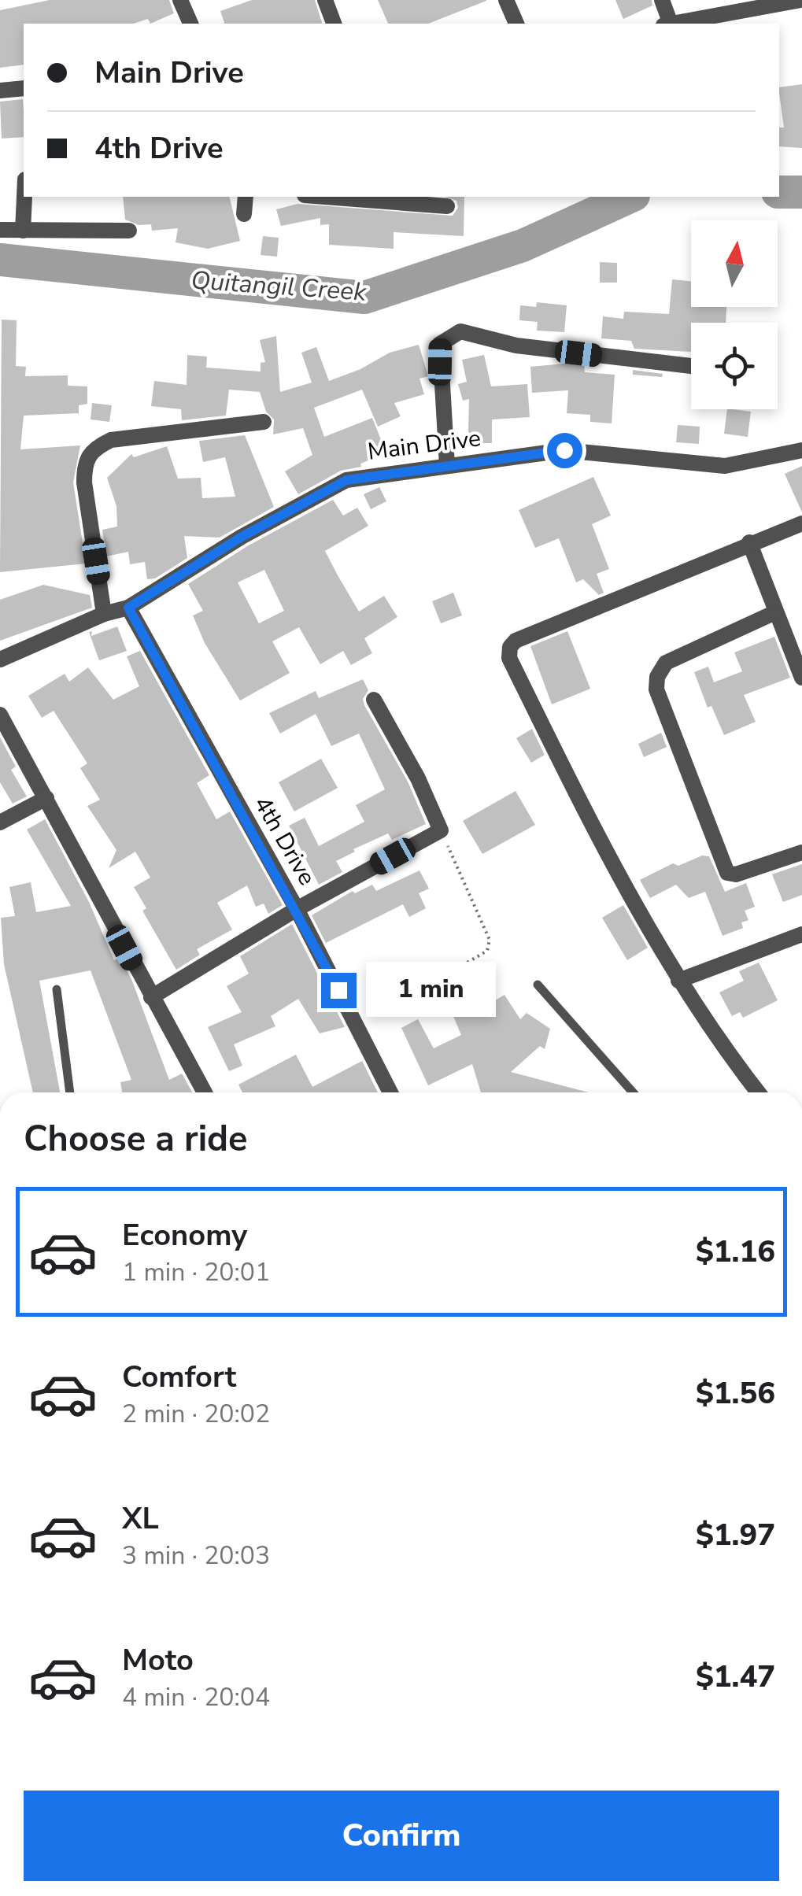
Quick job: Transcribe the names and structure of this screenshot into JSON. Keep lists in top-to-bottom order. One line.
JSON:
{"streets":{"street":["Main Drive","4th Drive"]},"crossings":[["Main Drive","4th Drive"]],"water":["Quitangil Creek"],"north":"top","page":{"banner":["Main Drive","4th Drive"],"bubble":"1 min","heading":"Choose a ride","list":[{"name":"Economy","note":"1 min · 20:01","value":"$1.16"},{"name":"Comfort","note":"2 min · 20:02","value":"$1.56"},{"name":"XL","note":"3 min · 20:03","value":"$1.97"},{"name":"Moto","note":"4 min · 20:04","value":"$1.47"}],"buttons":"Confirm"}}
